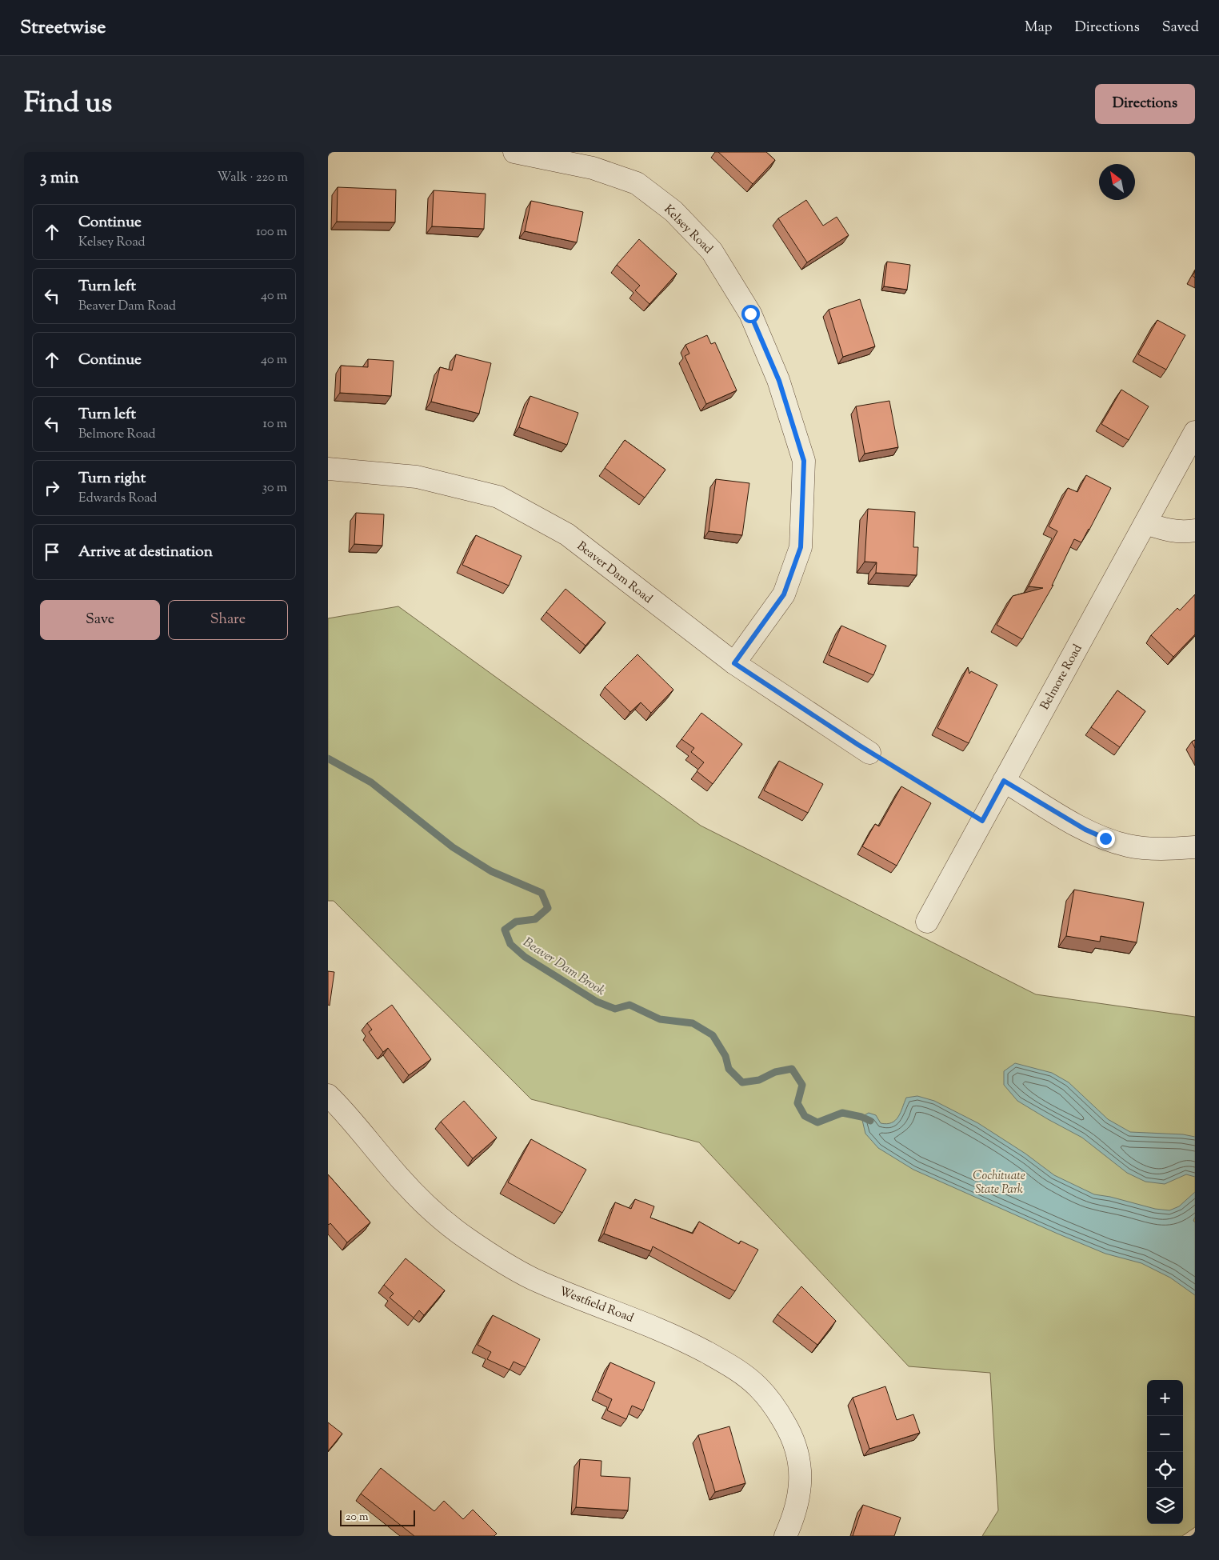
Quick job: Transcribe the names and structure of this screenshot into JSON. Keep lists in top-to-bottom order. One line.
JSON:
{"streets":{"street":["Kelsey Road","Beaver Dam Road","Belmore Road","Westfield Road"]},"crossings":[["Kelsey Road","Beaver Dam Road"]],"water":["Beaver Dam Brook"],"parks":["Cochituate State Park"],"scale_bar":"20 m","north":"top left","page":{"header":"Streetwise","nav":["Map","Directions","Saved"],"title":"Find us","buttons":["Directions",["Save","Share"]],"heading":["3 min","Walk · 220 m"],"list":[["Continue","Kelsey Road","100 m"],["Turn left","Beaver Dam Road","40 m"],["Continue","40 m"],["Turn left","Belmore Road","10 m"],["Turn right","Edwards Road","30 m"],"Arrive at destination"],"map_buttons":["+","−"],"scale":"20 m"}}
